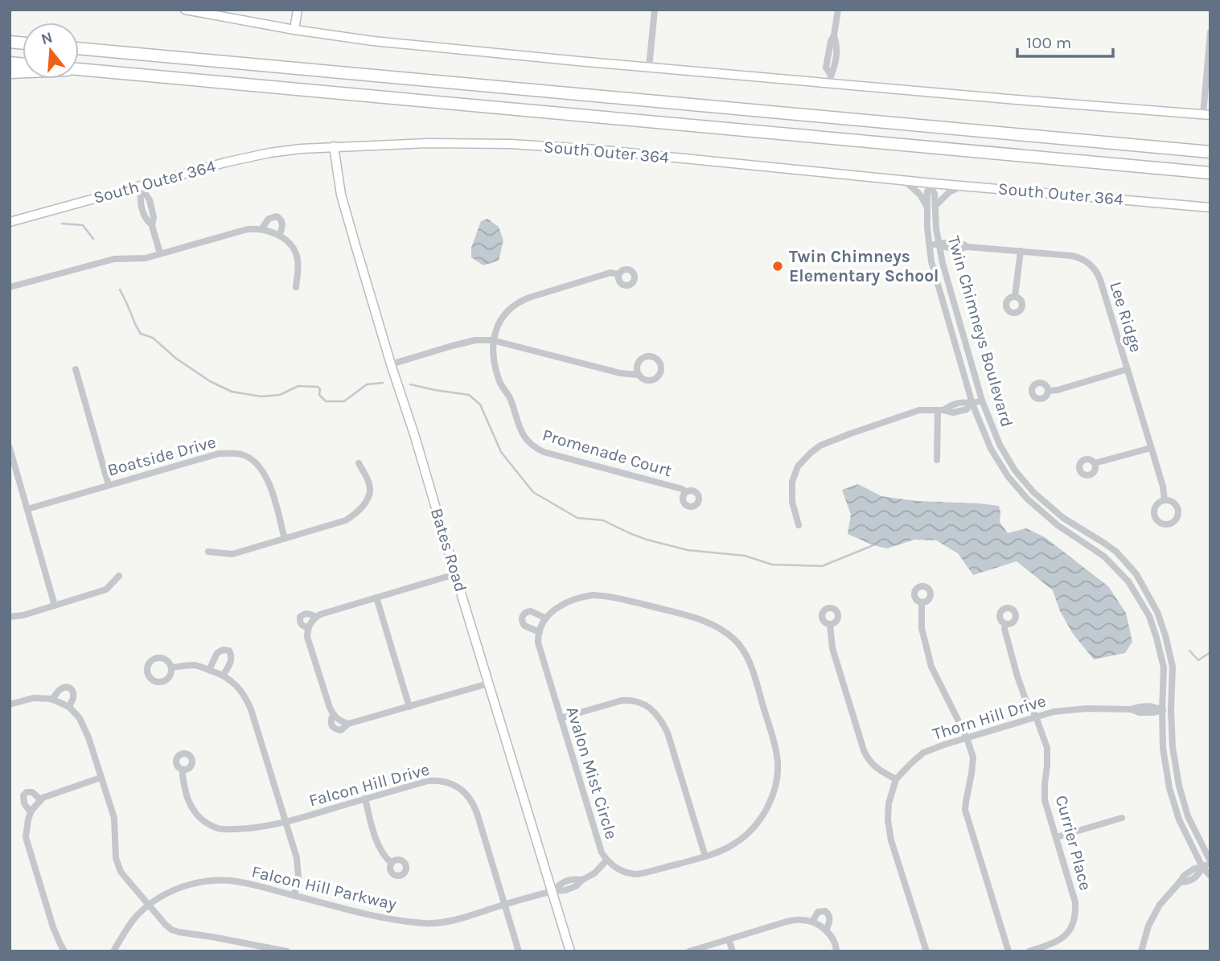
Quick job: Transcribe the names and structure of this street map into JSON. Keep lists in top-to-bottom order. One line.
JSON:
{"streets":{"street":["South Outer 364","Lee Ridge","Twin Chimneys Boulevard","Promenade Court","Boatside Drive","Bates Road","Thorn Hill Drive","Avalon Mist Circle","Falcon Hill Drive","Currier Place","Falcon Hill Parkway"]},"crossings":[["South Outer 364","Twin Chimneys Boulevard"],["South Outer 364","Bates Road"],["Lee Ridge","Twin Chimneys Boulevard"],["Twin Chimneys Boulevard","Thorn Hill Drive"],["Bates Road","Falcon Hill Parkway"],["Thorn Hill Drive","Currier Place"],["Avalon Mist Circle","Falcon Hill Parkway"],["Falcon Hill Drive","Falcon Hill Parkway"]],"places":["Twin Chimneys Elementary School"],"scale_bar":"100 m","north":"top"}
